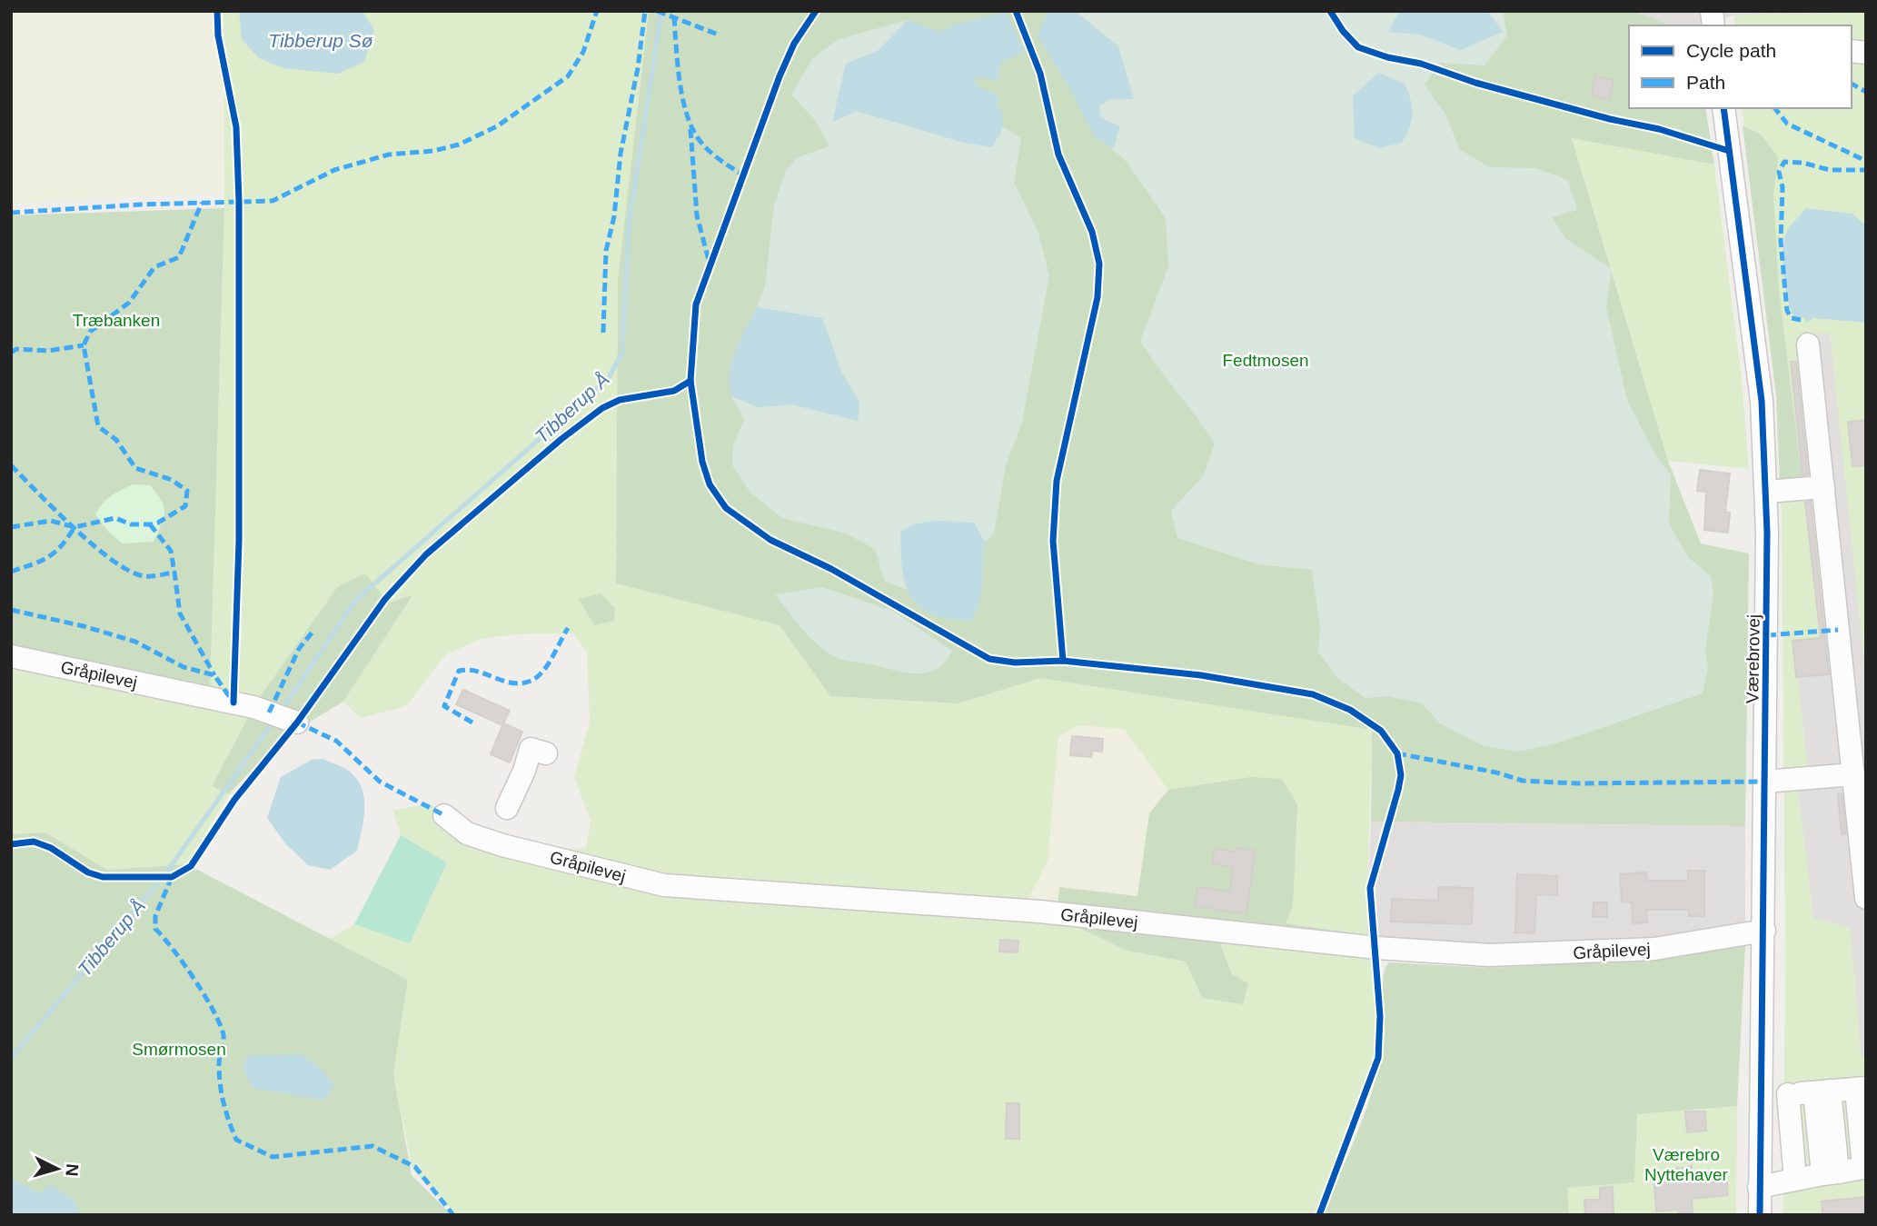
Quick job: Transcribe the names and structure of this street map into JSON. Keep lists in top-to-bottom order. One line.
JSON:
{"streets":{"street":["Værebrovej","Gråpilevej"]},"crossings":[["Værebrovej","Gråpilevej"]],"water":["Tibberup Sø","Tibberup Å"],"parks":["Træbanken","Fedtmosen","Smørmosen","Værebro Nyttehaver"],"legend":["Cycle path","Path"],"north":"right"}
